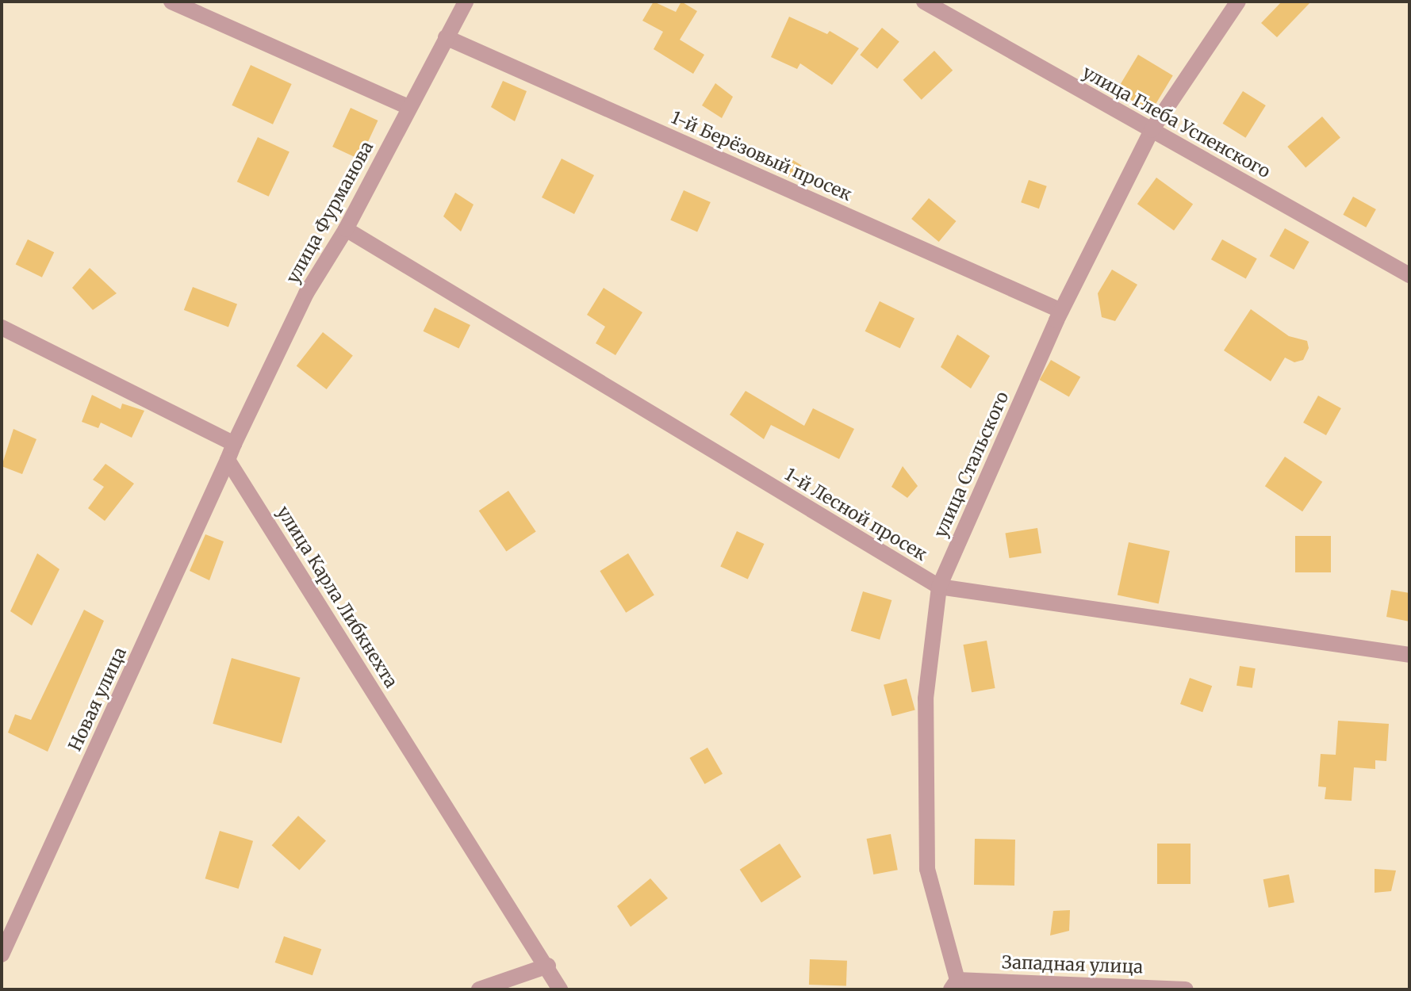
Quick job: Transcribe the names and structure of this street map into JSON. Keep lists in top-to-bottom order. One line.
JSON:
{"streets":{"street":["улица Глеба Успенского","1-й Берёзовый просек","улица Фурманова","улица Стальского","1-й Лесной просек","улица Карла Либкнехта","Новая улица","Западная улица"]},"crossings":[["улица Глеба Успенского","улица Стальского"],["1-й Берёзовый просек","улица Фурманова"],["1-й Берёзовый просек","улица Стальского"],["улица Фурманова","1-й Лесной просек"],["улица Стальского","1-й Лесной просек"],["улица Стальского","Западная улица"],["улица Карла Либкнехта","Новая улица"]]}
